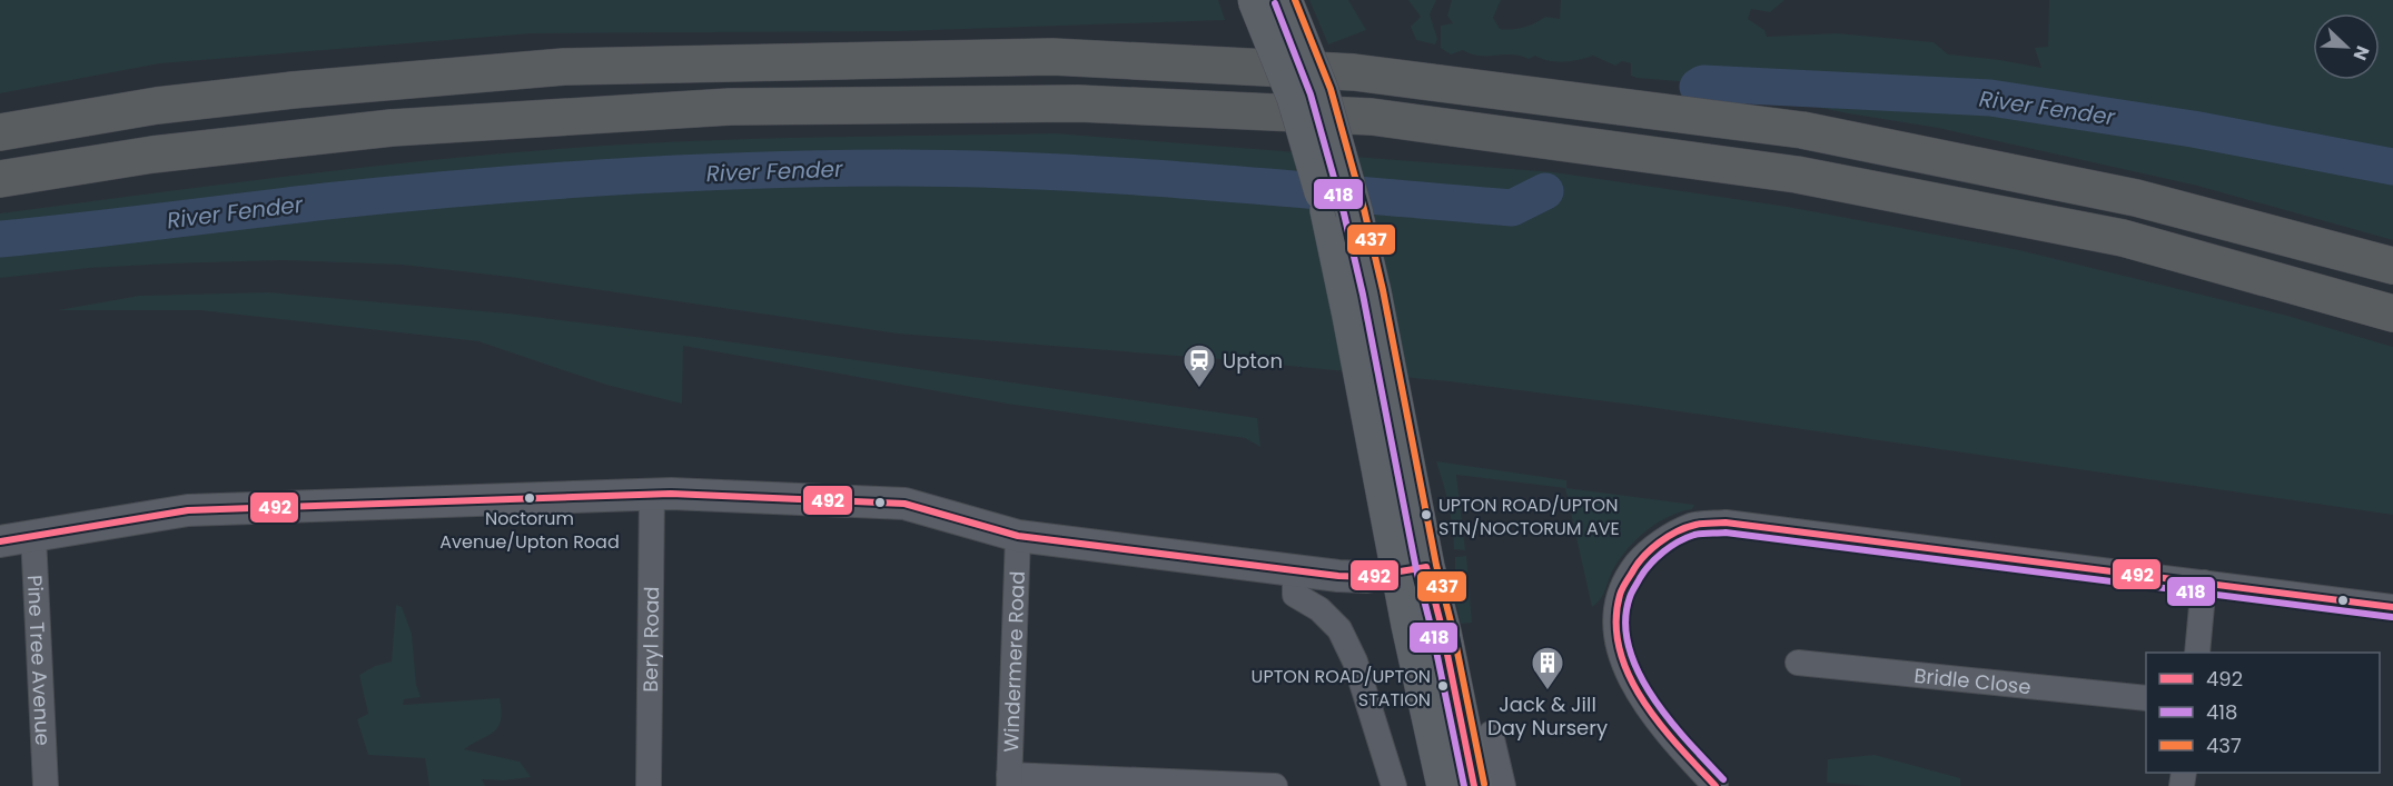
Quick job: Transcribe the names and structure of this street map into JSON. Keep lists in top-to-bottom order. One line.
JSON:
{"streets":{"street":["Beryl Road","Pine Tree Avenue","Windermere Road","Bridle Close"]},"water":["River Fender"],"places":{"station":["Upton"],"other":["Noctorum Avenue/Upton Road","UPTON ROAD/UPTON STN/NOCTORUM AVE","UPTON ROAD/UPTON STATION"],"building":["Jack & Jill Day Nursery"]},"lines":["transit line 437","transit line 418","transit line 492"],"legend":["492","418","437"],"north":"bottom right"}
